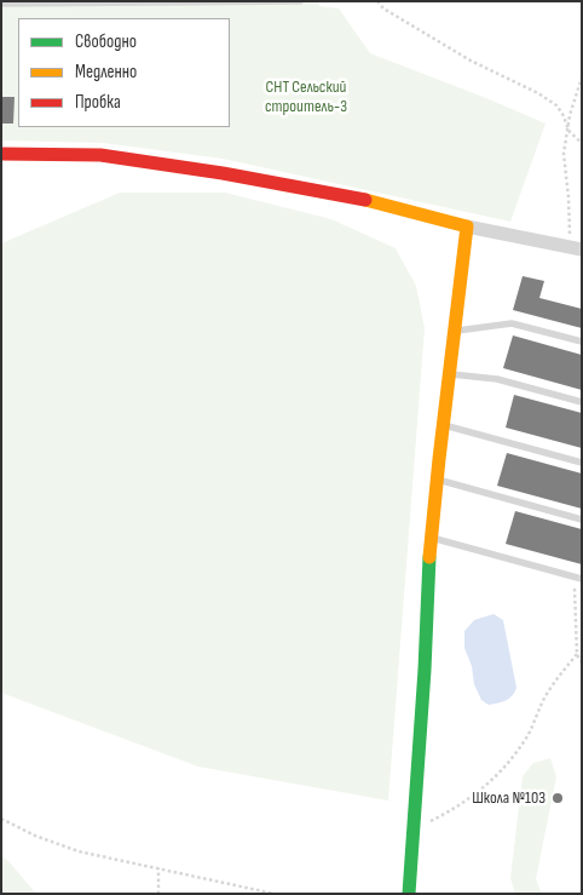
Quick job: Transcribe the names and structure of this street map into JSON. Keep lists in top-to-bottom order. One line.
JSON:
{"parks":["СНТ Сельский строитель-3"],"places":["Школа №103"],"legend":["Свободно","Медленно","Пробка"]}
